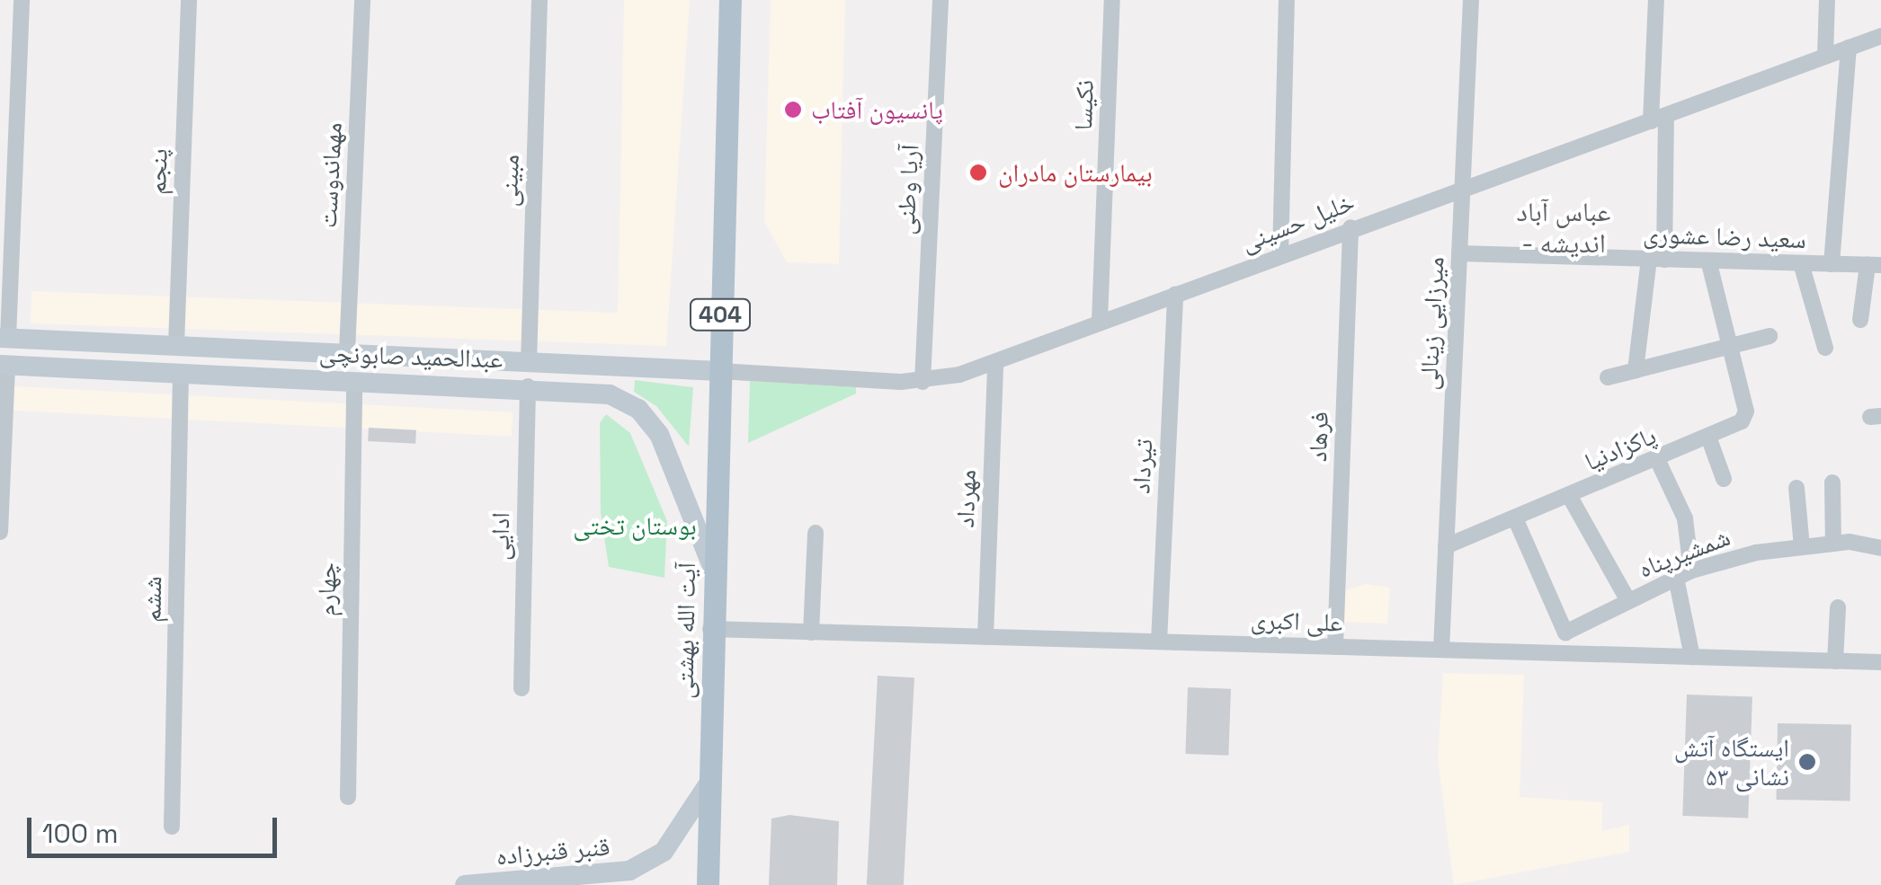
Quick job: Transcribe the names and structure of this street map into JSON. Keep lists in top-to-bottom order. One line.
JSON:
{"streets":{"main road":["404","عبدالحمید صابونچی","آیت الله بهشتی","قنبر قنبرزاده"],"street":["نکیسا","پنجم","مهماندوست","مبینی","آریا وطنی","خلیل حسینی","سعید رضا عشوری","میرزایی زینالی","فرهاد","پاکزادنیا","تیرداد","مهرداد","ادایی","شمشیرپناه","چهارم","ششم","علی‌ اکبری"]},"crossings":[["نکیسا","خلیل حسینی"],["پنجم","عبدالحمید صابونچی"],["مهماندوست","عبدالحمید صابونچی"],["مبینی","عبدالحمید صابونچی"],["آریا وطنی","خلیل حسینی"],["خلیل حسینی","میرزایی زینالی"],["خلیل حسینی","عبدالحمید صابونچی"],["خلیل حسینی","فرهاد"],["خلیل حسینی","تیرداد"],["خلیل حسینی","مهرداد"],["خلیل حسینی","آیت الله بهشتی"],["سعید رضا عشوری","میرزایی زینالی"],["میرزایی زینالی","پاکزادنیا"],["میرزایی زینالی","علی‌ اکبری"],["عبدالحمید صابونچی","ادایی"],["عبدالحمید صابونچی","چهارم"],["عبدالحمید صابونچی","ششم"],["عبدالحمید صابونچی","آیت الله بهشتی"],["فرهاد","علی‌ اکبری"],["پاکزادنیا","شمشیرپناه"],["تیرداد","علی‌ اکبری"],["مهرداد","علی‌ اکبری"],["علی‌ اکبری","آیت الله بهشتی"],["آیت الله بهشتی","قنبر قنبرزاده"]],"districts":["عباس آباد - اندیشه"],"parks":["بوستان تختی"],"places":["پانسیون آفتاب","بیمارستان مادران","ایستگاه آتش نشانی ۵۳"],"scale_bar":"100 m"}
